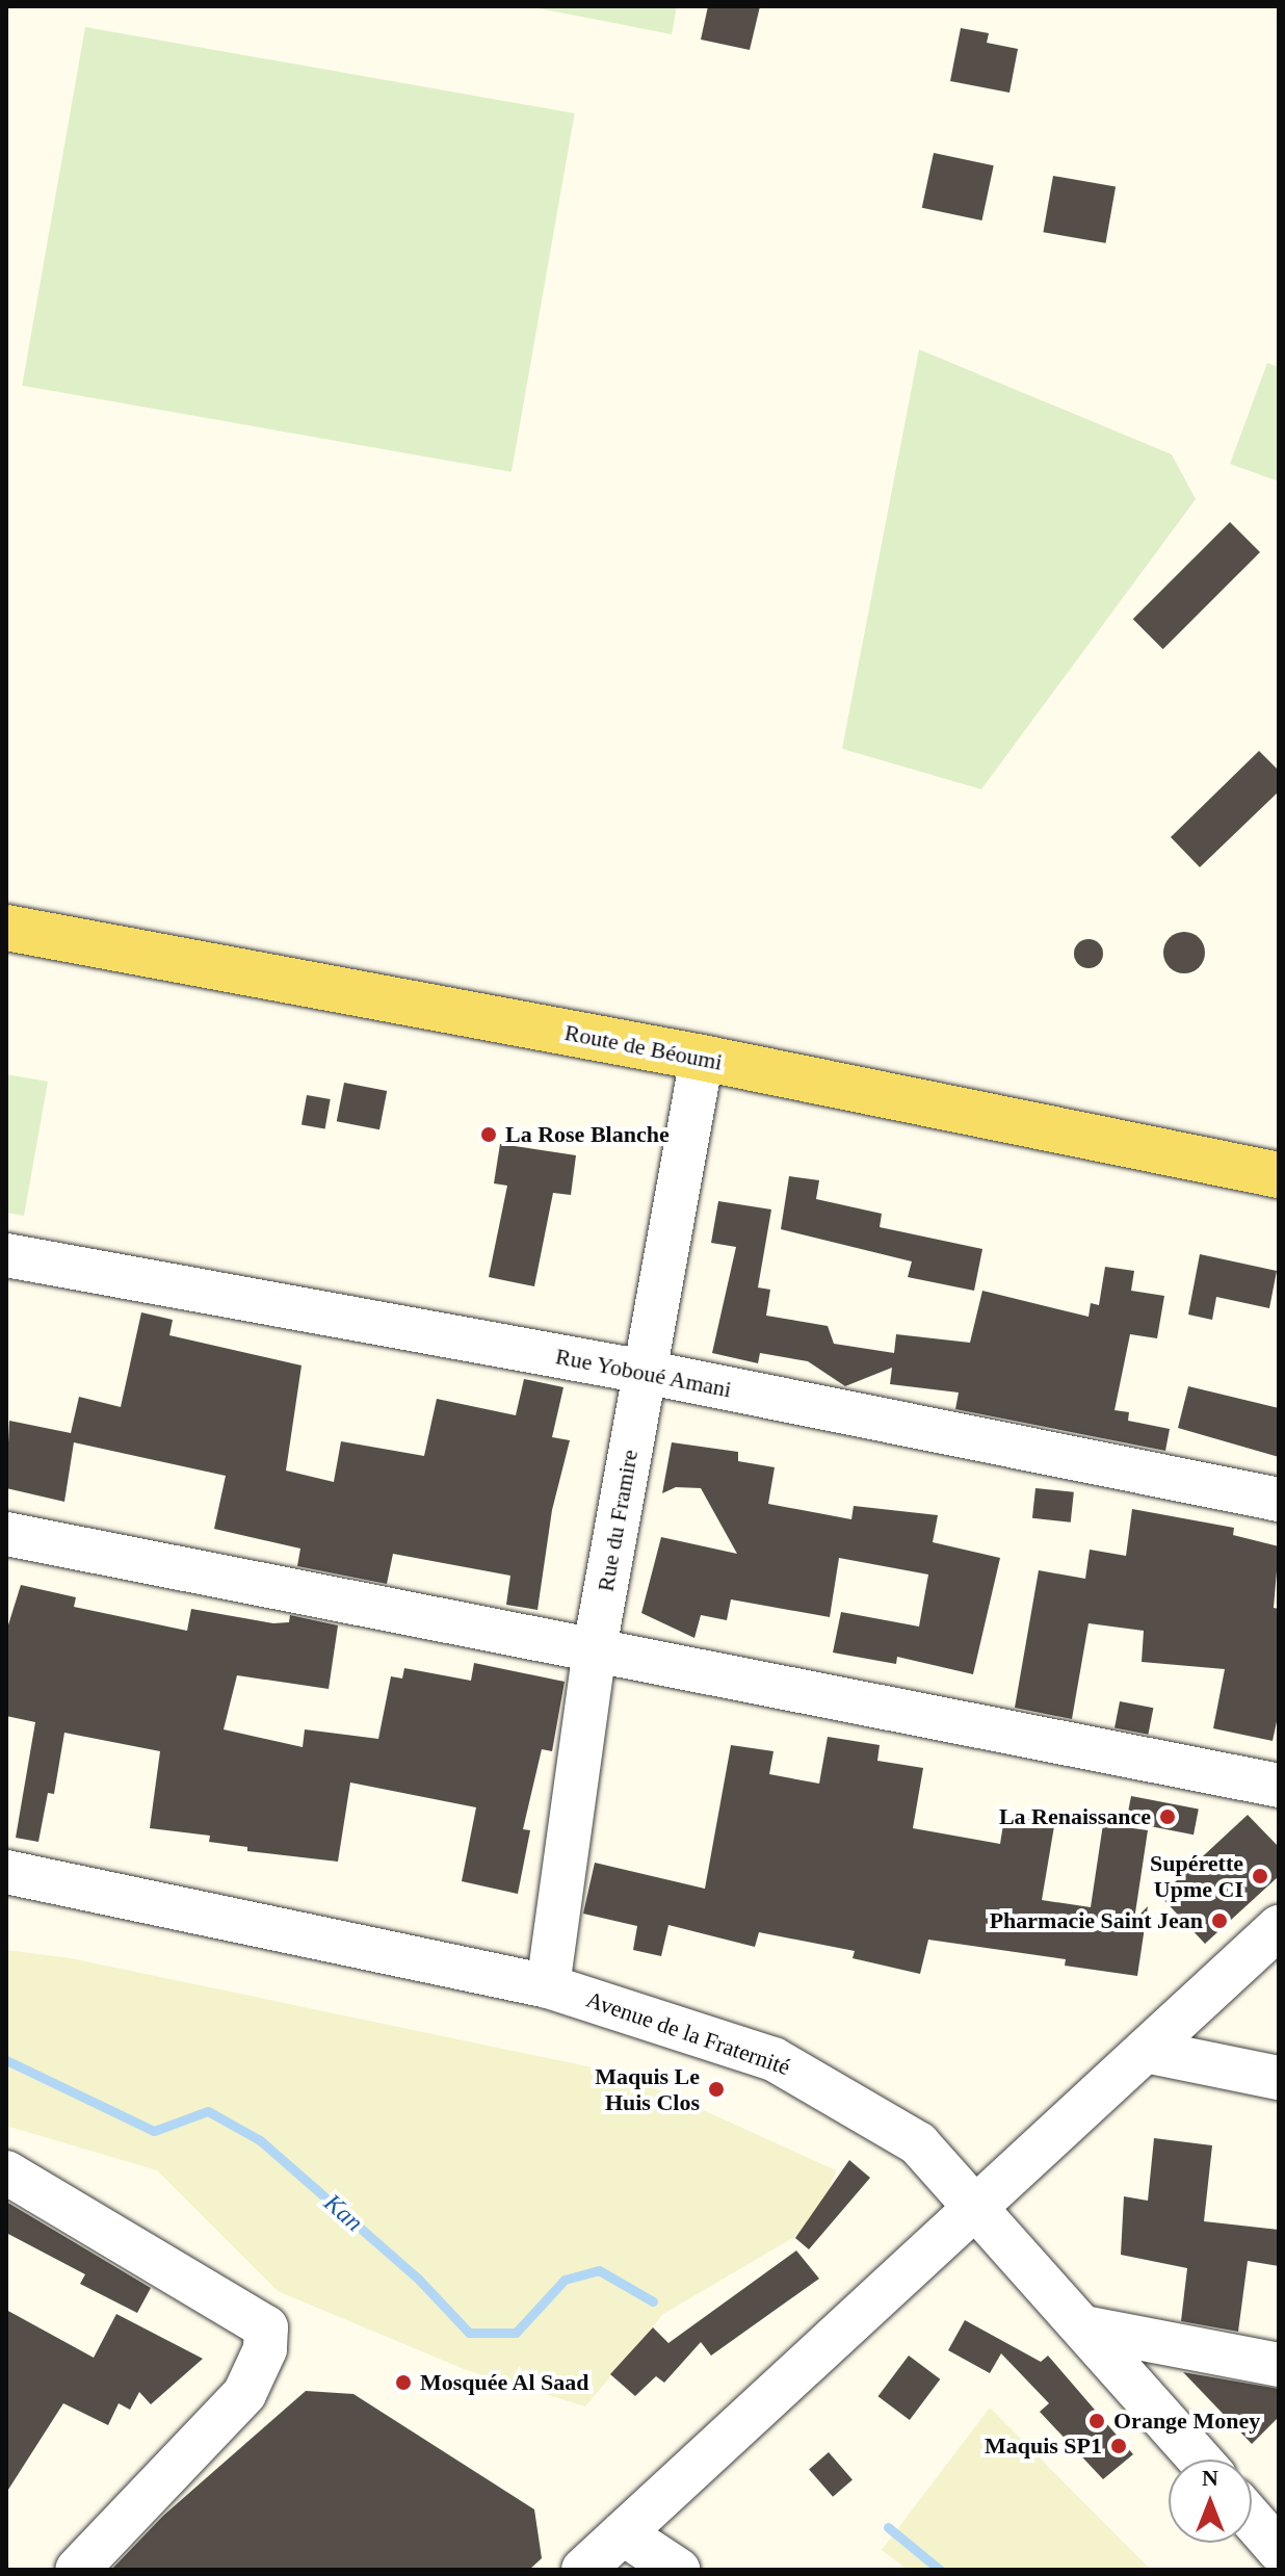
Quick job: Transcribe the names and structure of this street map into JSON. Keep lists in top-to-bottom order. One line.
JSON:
{"streets":{"main road":["Route de Béoumi"],"street":["Rue Yoboué Amani","Rue du Framire","Avenue de la Fraternité"]},"crossings":[["Route de Béoumi","Rue du Framire"],["Rue Yoboué Amani","Rue du Framire"],["Rue du Framire","Avenue de la Fraternité"]],"water":["Kan"],"places":["La Rose Blanche","La Renaissance","Supérette Upme CI","Pharmacie Saint Jean","Maquis Le Huis Clos","Mosquée Al Saad","Orange Money","Maquis SP1"],"north":"top"}
